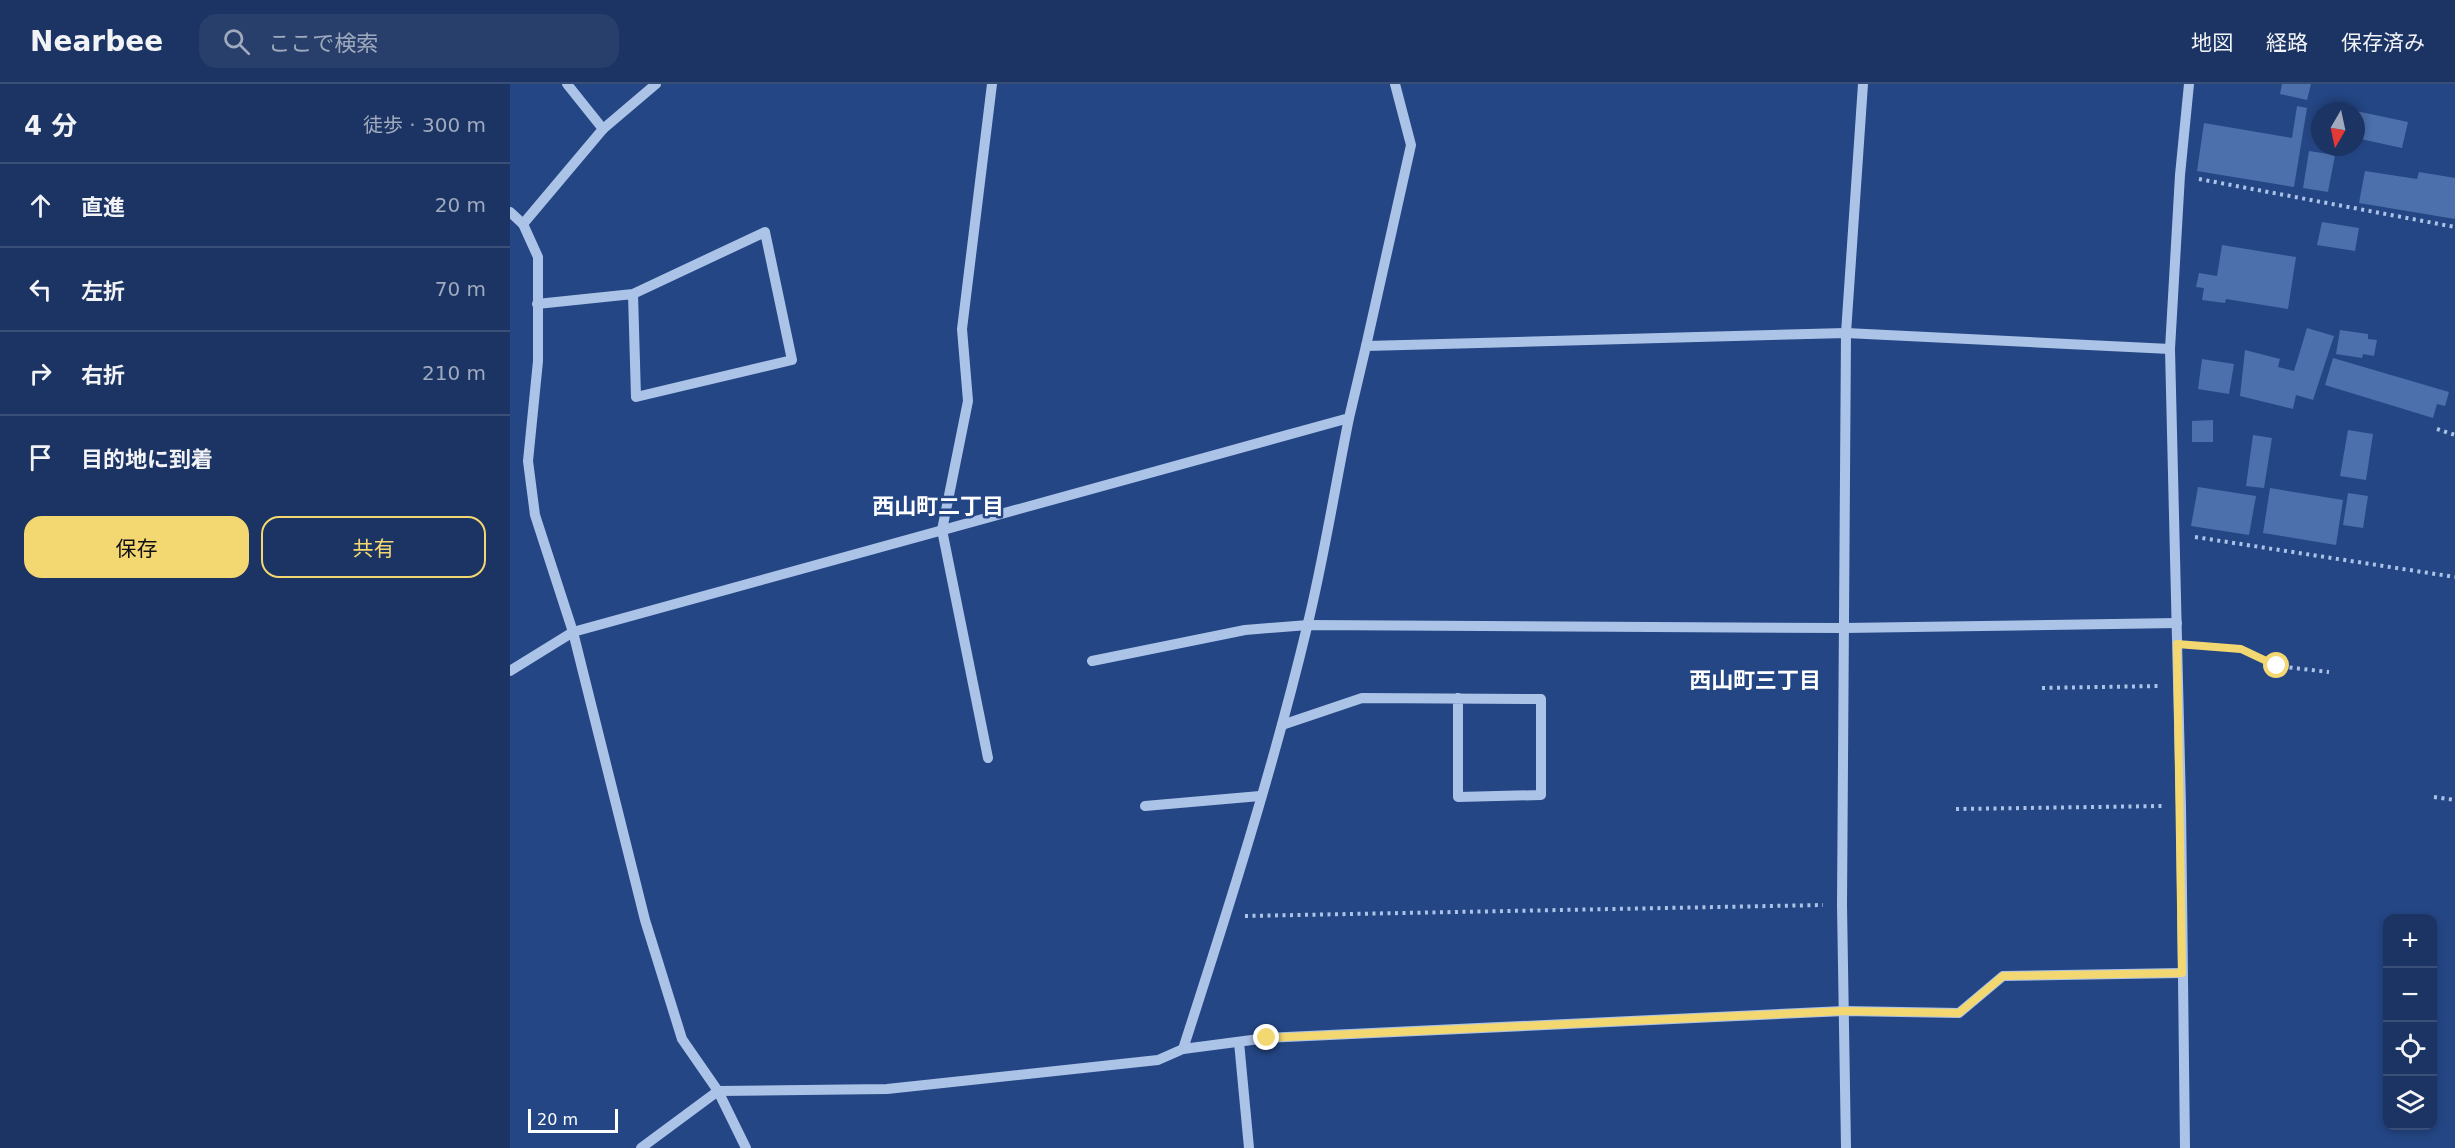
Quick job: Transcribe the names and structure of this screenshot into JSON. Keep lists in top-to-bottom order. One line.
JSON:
{"districts":["西山町二丁目","西山町三丁目"],"scale_bar":"20 m","north":"bottom","page":{"header":"Nearbee","search":"ここで検索","nav":["地図","経路","保存済み"],"heading":["4 分","徒歩 · 300 m"],"list":[["直進","20 m"],["左折","70 m"],["右折","210 m"],"目的地に到着"],"buttons":["保存","共有"],"map_buttons":["+","−"],"scale":"20 m"}}
